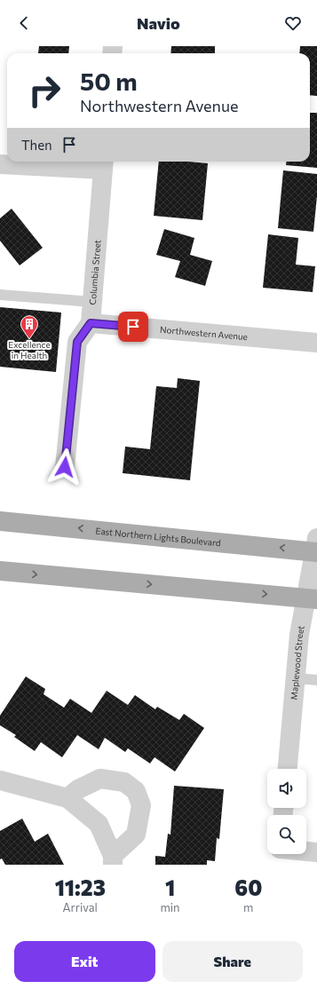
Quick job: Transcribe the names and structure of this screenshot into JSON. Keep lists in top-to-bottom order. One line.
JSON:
{"streets":{"main road":["East Northern Lights Boulevard"],"street":["Columbia Street","Northwestern Avenue","Maplewood Street"]},"crossings":[["Columbia Street","Northwestern Avenue"],["East Northern Lights Boulevard","Maplewood Street"]],"places":{"building":["Excellence in Health"]},"page":{"header":"Navio","turn":["50 m","Northwestern Avenue"],"then":"Then","eta":["11:23","Arrival","1","min","60","m"],"buttons":["Exit","Share"]}}
